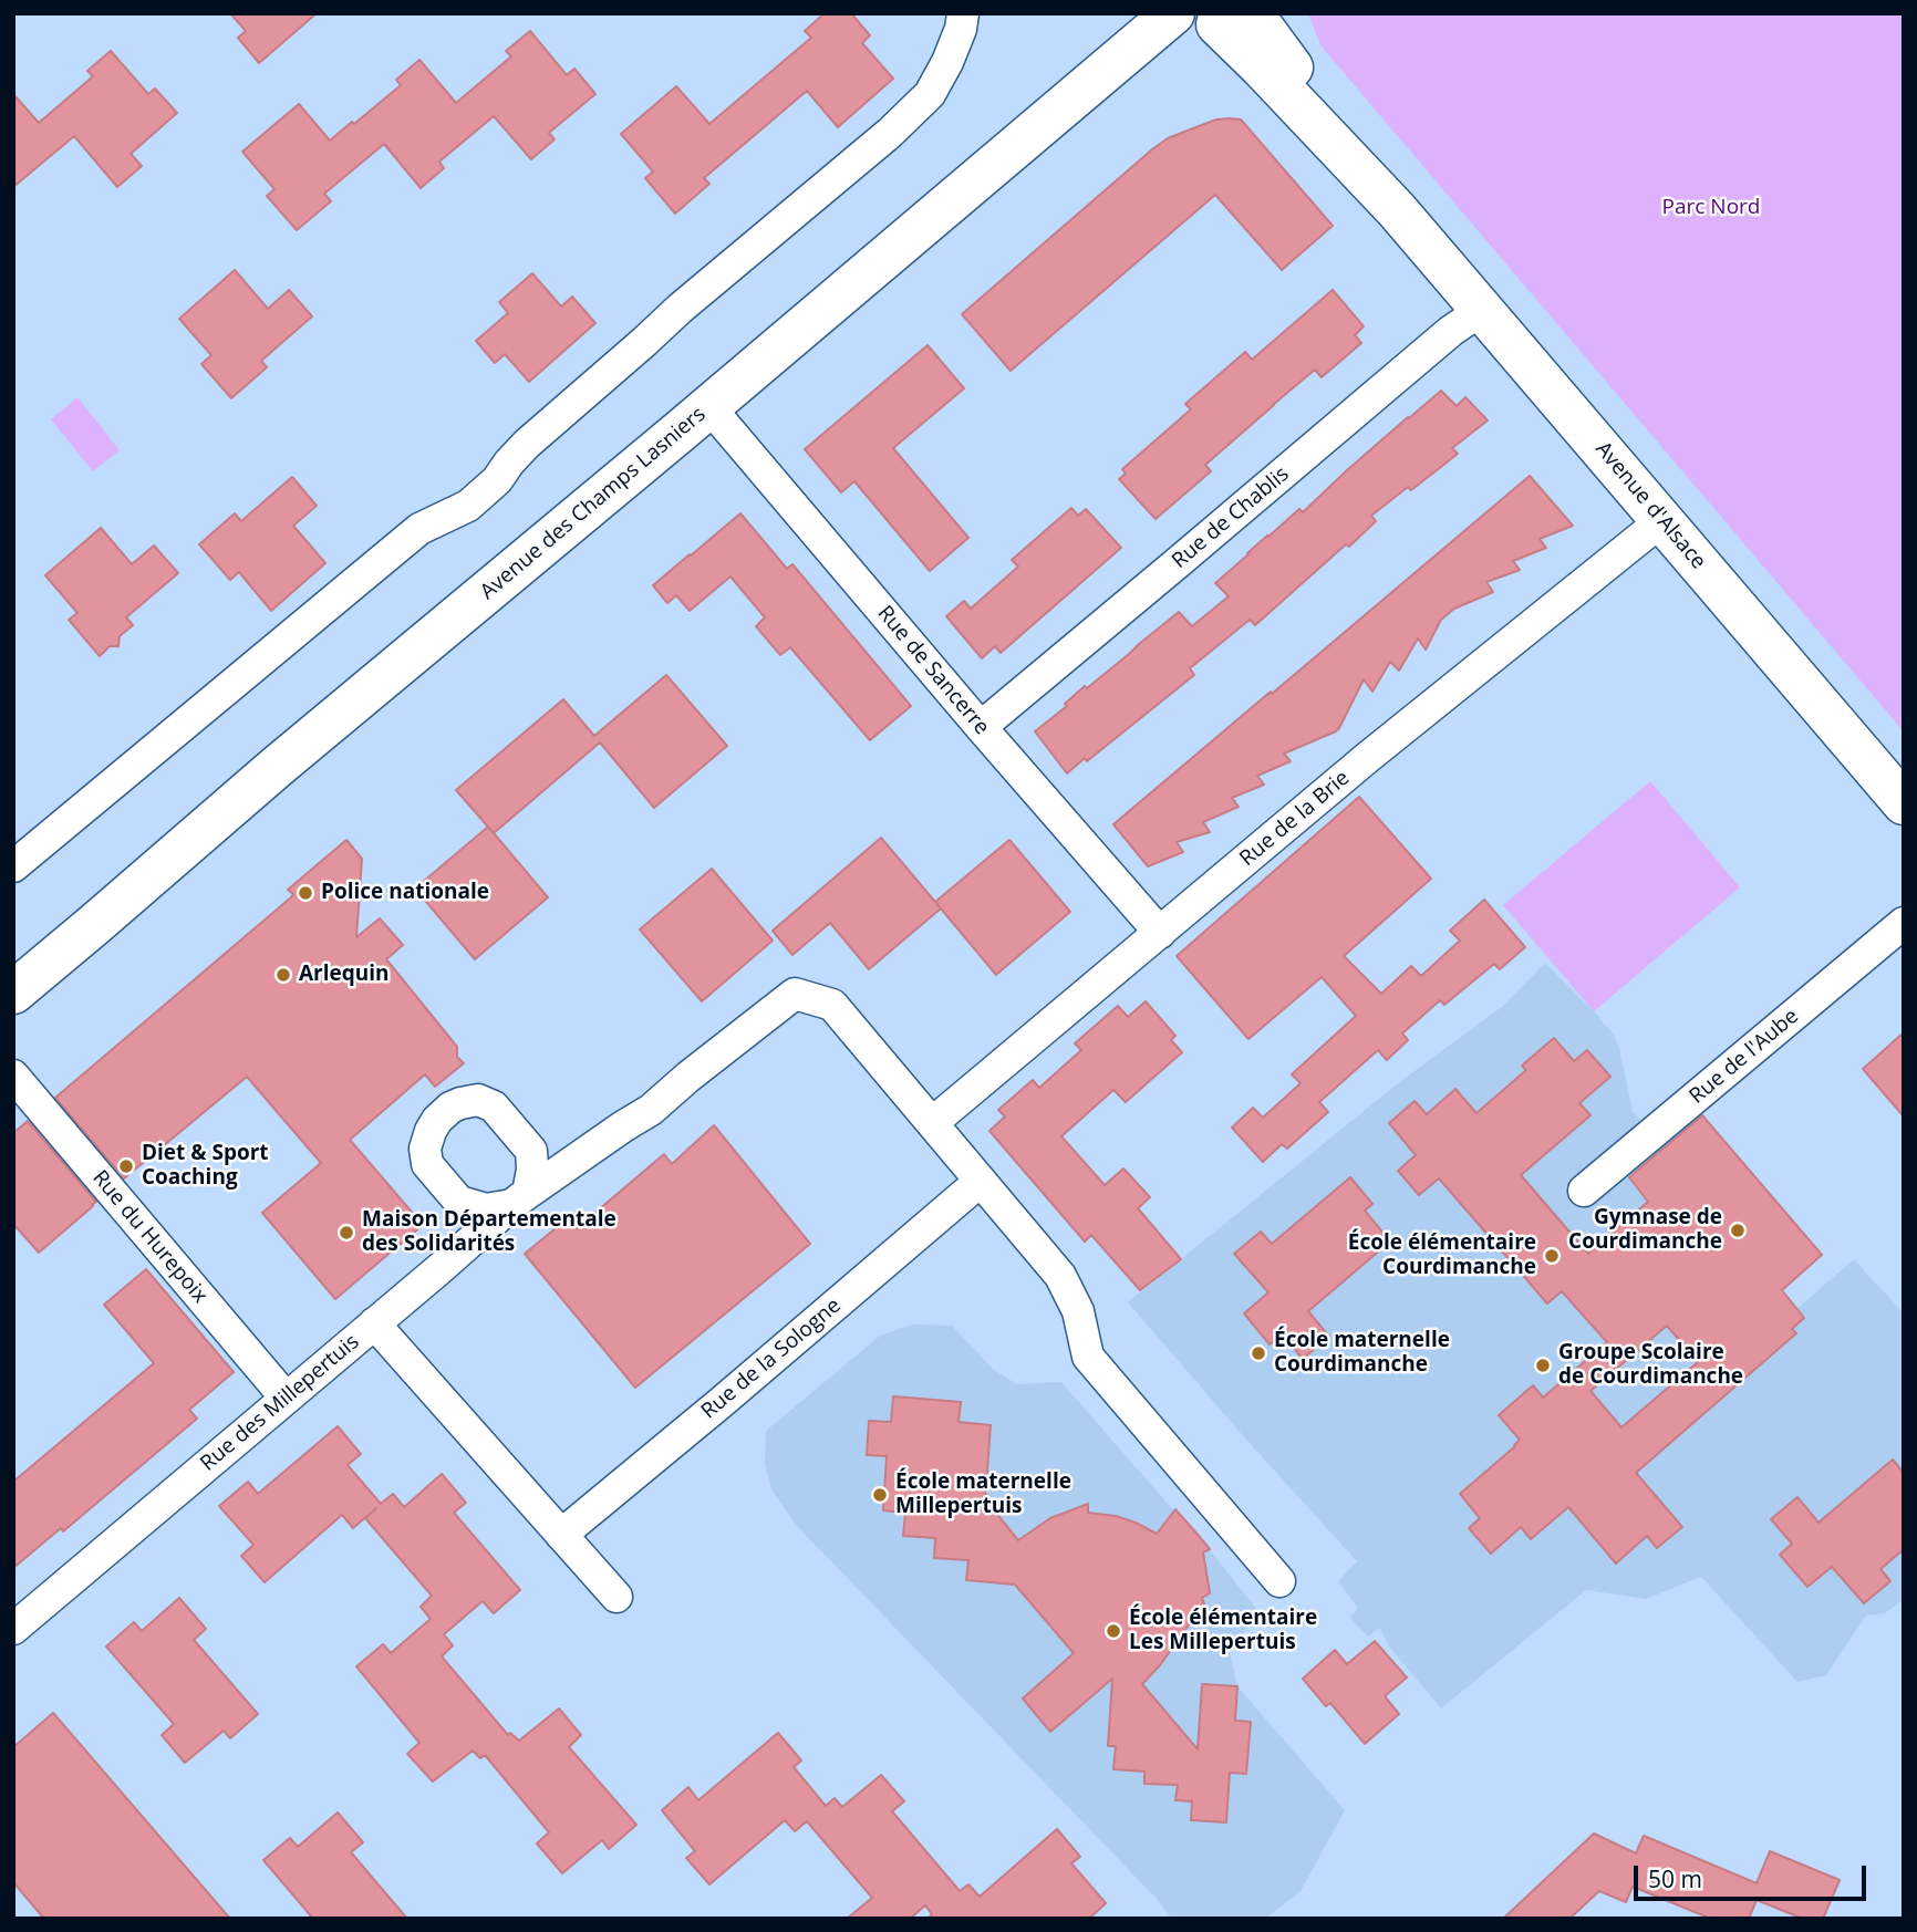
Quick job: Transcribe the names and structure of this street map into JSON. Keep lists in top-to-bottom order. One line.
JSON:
{"streets":{"street":["Avenue des Champs Lasniers","Avenue d'Alsace","Rue de Chablis","Rue de Sancerre","Rue de la Brie","Rue de l'Aube","Rue du Hurepoix","Rue de la Sologne","Rue des Millepertuis"]},"crossings":[["Avenue des Champs Lasniers","Rue de Sancerre"],["Avenue d'Alsace","Rue de Chablis"],["Avenue d'Alsace","Rue de la Brie"],["Rue de Chablis","Rue de Sancerre"],["Rue de Sancerre","Rue de la Brie"],["Rue du Hurepoix","Rue des Millepertuis"],["Rue de la Sologne","Rue des Millepertuis"]],"parks":["Parc Nord"],"places":["Police nationale","Arlequin","Diet & Sport Coaching","Gymnase de Courdimanche","Maison Départementale des Solidarités","École élémentaire Courdimanche","École maternelle Courdimanche","Groupe Scolaire de Courdimanche","École maternelle Millepertuis","École élémentaire Les Millepertuis"],"scale_bar":"50 m"}
